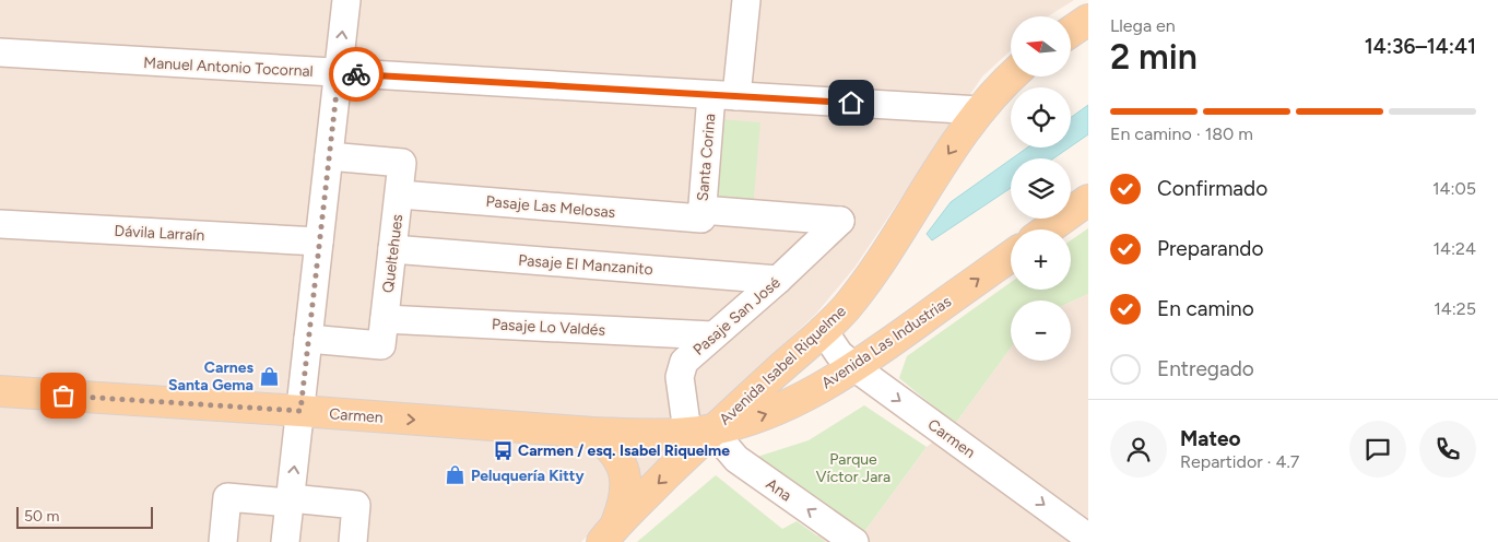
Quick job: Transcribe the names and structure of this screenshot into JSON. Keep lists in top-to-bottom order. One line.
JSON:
{"streets":{"main road":["Avenida Las Industrias","Avenida Isabel Riquelme","Carmen"],"street":["Manuel Antonio Tocornal","Santa Corina","Pasaje Las Melosas","Dávila Larraín","Queltehues","Pasaje El Manzanito","Pasaje San José","Pasaje Lo Valdés","Ana"]},"crossings":[["Manuel Antonio Tocornal","Santa Corina"],["Manuel Antonio Tocornal","Avenida Isabel Riquelme"],["Santa Corina","Pasaje Las Melosas"],["Pasaje Las Melosas","Queltehues"],["Pasaje Las Melosas","Pasaje San José"],["Queltehues","Pasaje El Manzanito"],["Queltehues","Pasaje Lo Valdés"],["Pasaje El Manzanito","Pasaje San José"],["Pasaje San José","Pasaje Lo Valdés"],["Pasaje San José","Avenida Las Industrias"],["Pasaje San José","Avenida Isabel Riquelme"],["Pasaje San José","Carmen"],["Pasaje San José","Ana"],["Avenida Las Industrias","Avenida Isabel Riquelme"],["Avenida Las Industrias","Carmen"],["Avenida Las Industrias","Ana"],["Avenida Isabel Riquelme","Carmen"],["Avenida Isabel Riquelme","Ana"],["Carmen","Ana"]],"one_way":["Avenida Las Industrias","Avenida Isabel Riquelme","Carmen","Ana"],"parks":["Parque Víctor Jara"],"places":{"shop":["Carnes Santa Gema","Peluquería Kitty"],"bus stop":["Carmen / esq. Isabel Riquelme"]},"scale_bar":"50 m","north":"left","page":{"heading":["2 min","Llega en","14:36–14:41"],"panel":["Mateo","Repartidor · 4.7"],"map_buttons":["+","−"],"bar":"En camino · 180 m","list":[["Confirmado","14:05"],["Preparando","14:24"],["En camino","14:25"],"Entregado"],"scale":"50 m"}}
